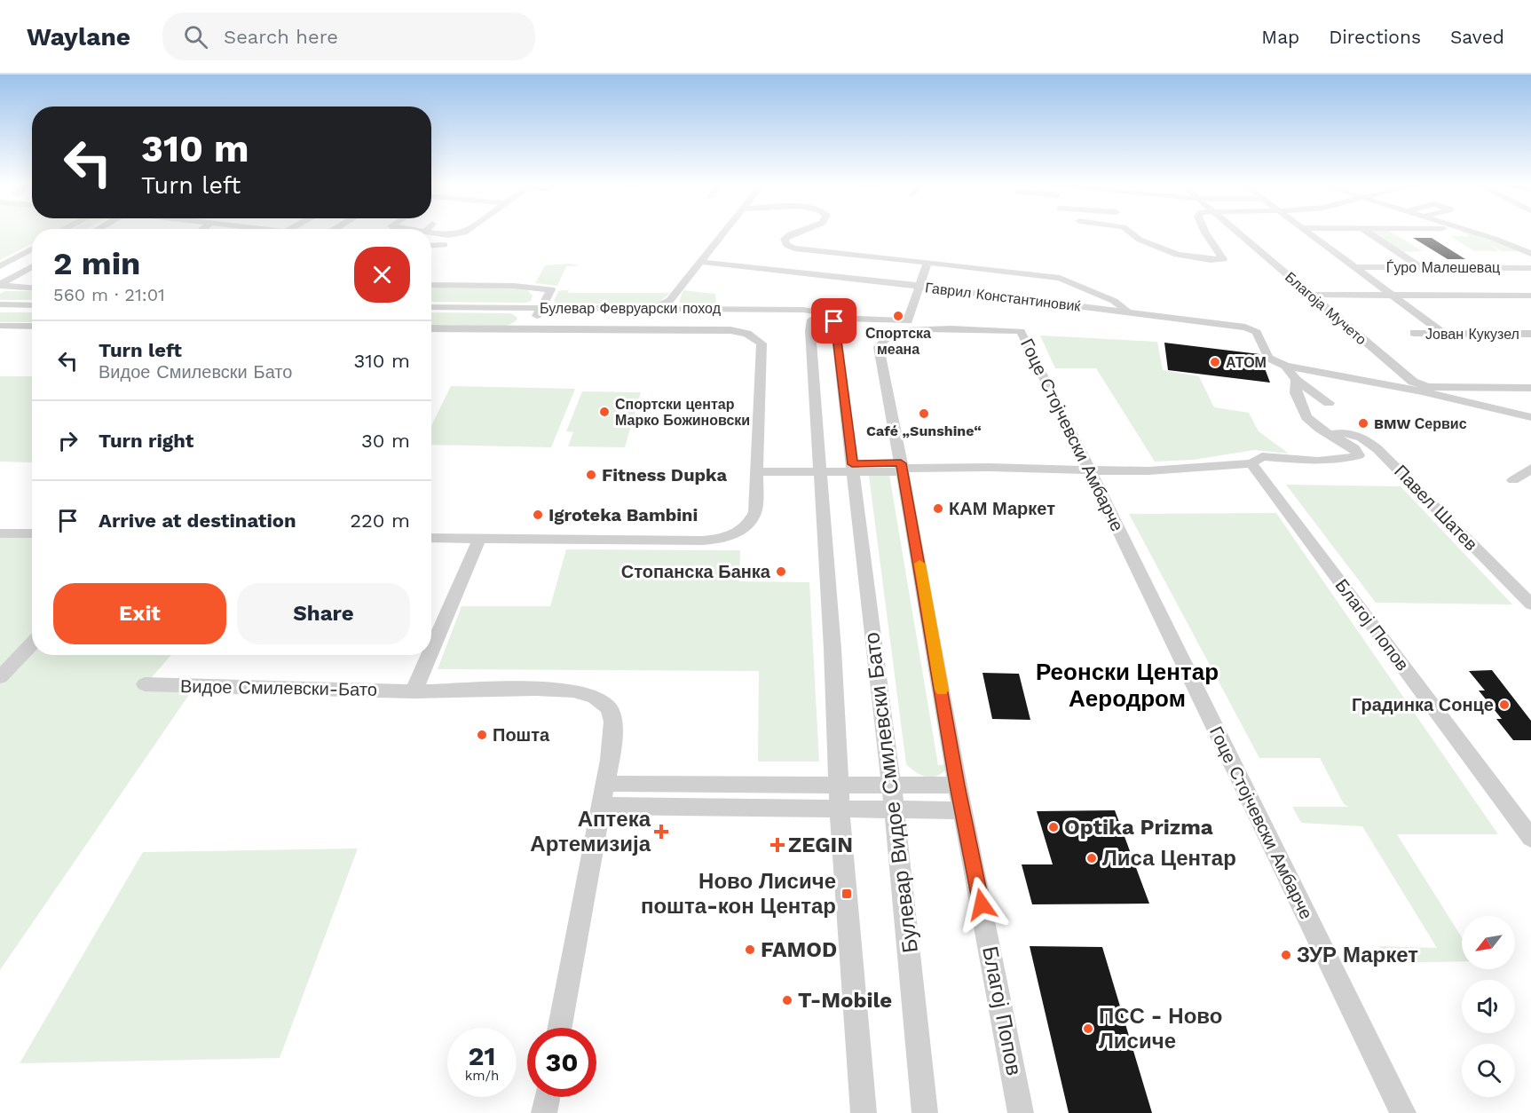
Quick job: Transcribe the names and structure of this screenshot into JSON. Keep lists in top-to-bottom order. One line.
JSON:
{"streets":{"street":["Ѓуро Малешевац","Гаврил Константиновиќ","Булевар Февруарски поход","Благоја Мучето","Јован Кукузел","Гоце Стојчевски Амбарче","Павел Шатев","Благој Попов","Видое Смилевски-Бато","Булевар Видое Смилевски Бато"]},"crossings":[["Булевар Февруарски поход","Булевар Видое Смилевски Бато"]],"districts":["Реонски Центар Аеродром"],"places":{"other":["Спортска меана","АТОМ","Спортски центар Марко Божиновски","Café „Sunshine“","BMW Сервис","Fitness Dupka","КАМ Маркет","Igroteka Bambini","Стопанска Банка","Градинка Сонце","Пошта","Optika Prizma","Лиса Центар","FAMOD","ЗУР Маркет","T-Mobile","ПСС - Ново Лисиче"],"health":["Аптека Артемизија","ZEGIN"],"transit":["Ново Лисиче пошта-кон Центар"]},"north":"bottom left","page":{"header":"Waylane","search":"Search here","nav":["Map","Directions","Saved"],"turn":["310 m","Turn left"],"heading":["2 min","560 m · 21:01"],"list":[{"name":"Turn left","note":"Видое Смилевски Бато","value":"310 m"},{"name":"Turn right","value":"30 m"},{"name":"Arrive at destination","value":"220 m"}],"buttons":["Exit","Share"],"speed":"21 km/h","limit":"30"}}
